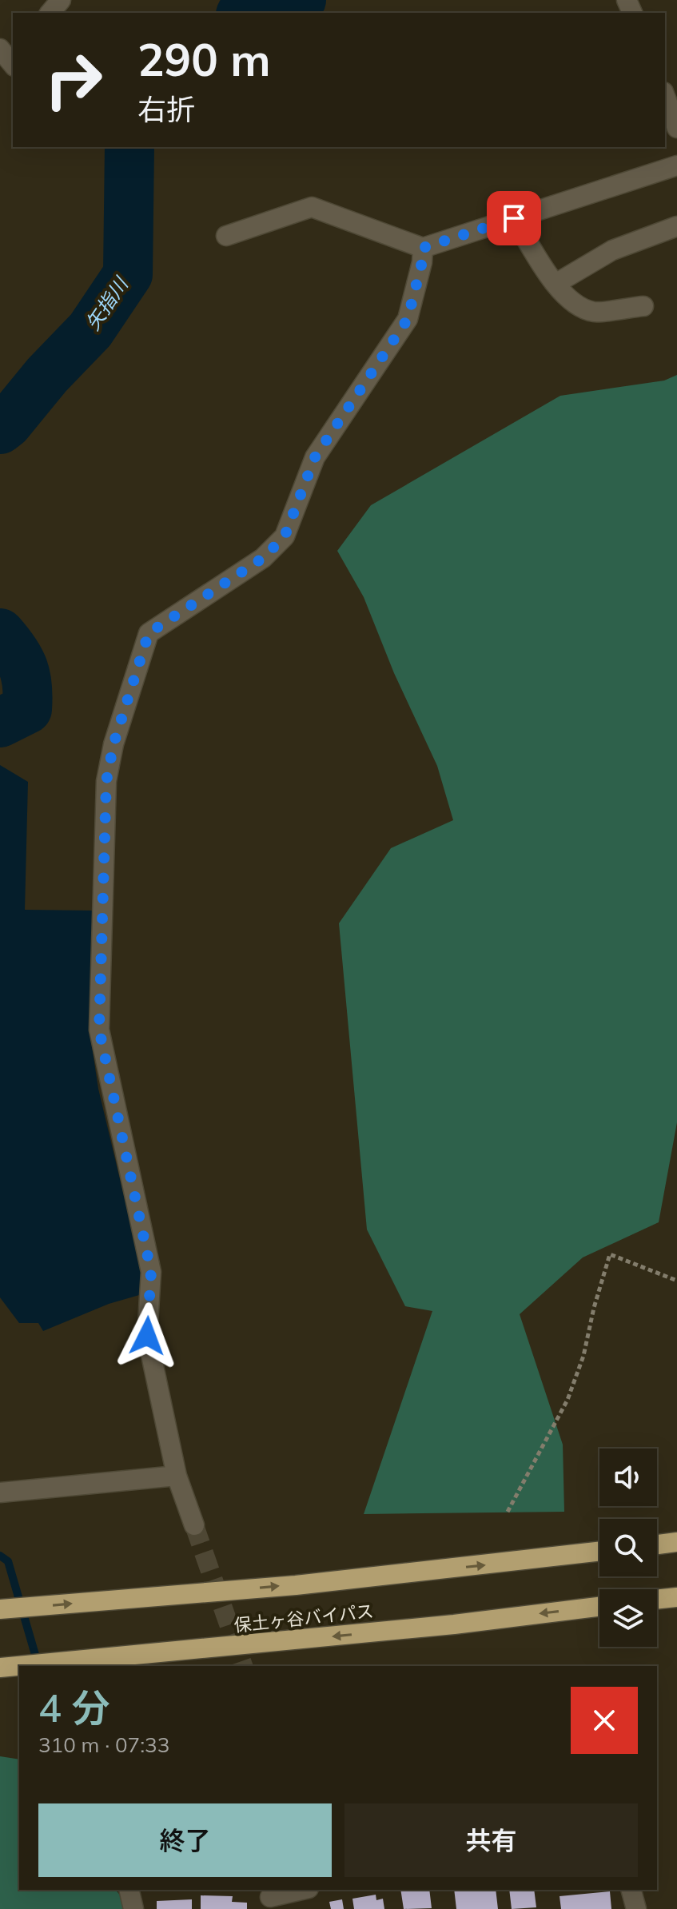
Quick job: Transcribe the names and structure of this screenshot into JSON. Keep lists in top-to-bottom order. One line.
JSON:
{"streets":{"highway":["保土ヶ谷バイパス"]},"water":["矢指川"],"page":{"turn":["290 m","右折"],"heading":["4 分","310 m · 07:33"],"buttons":["終了","共有"]}}
